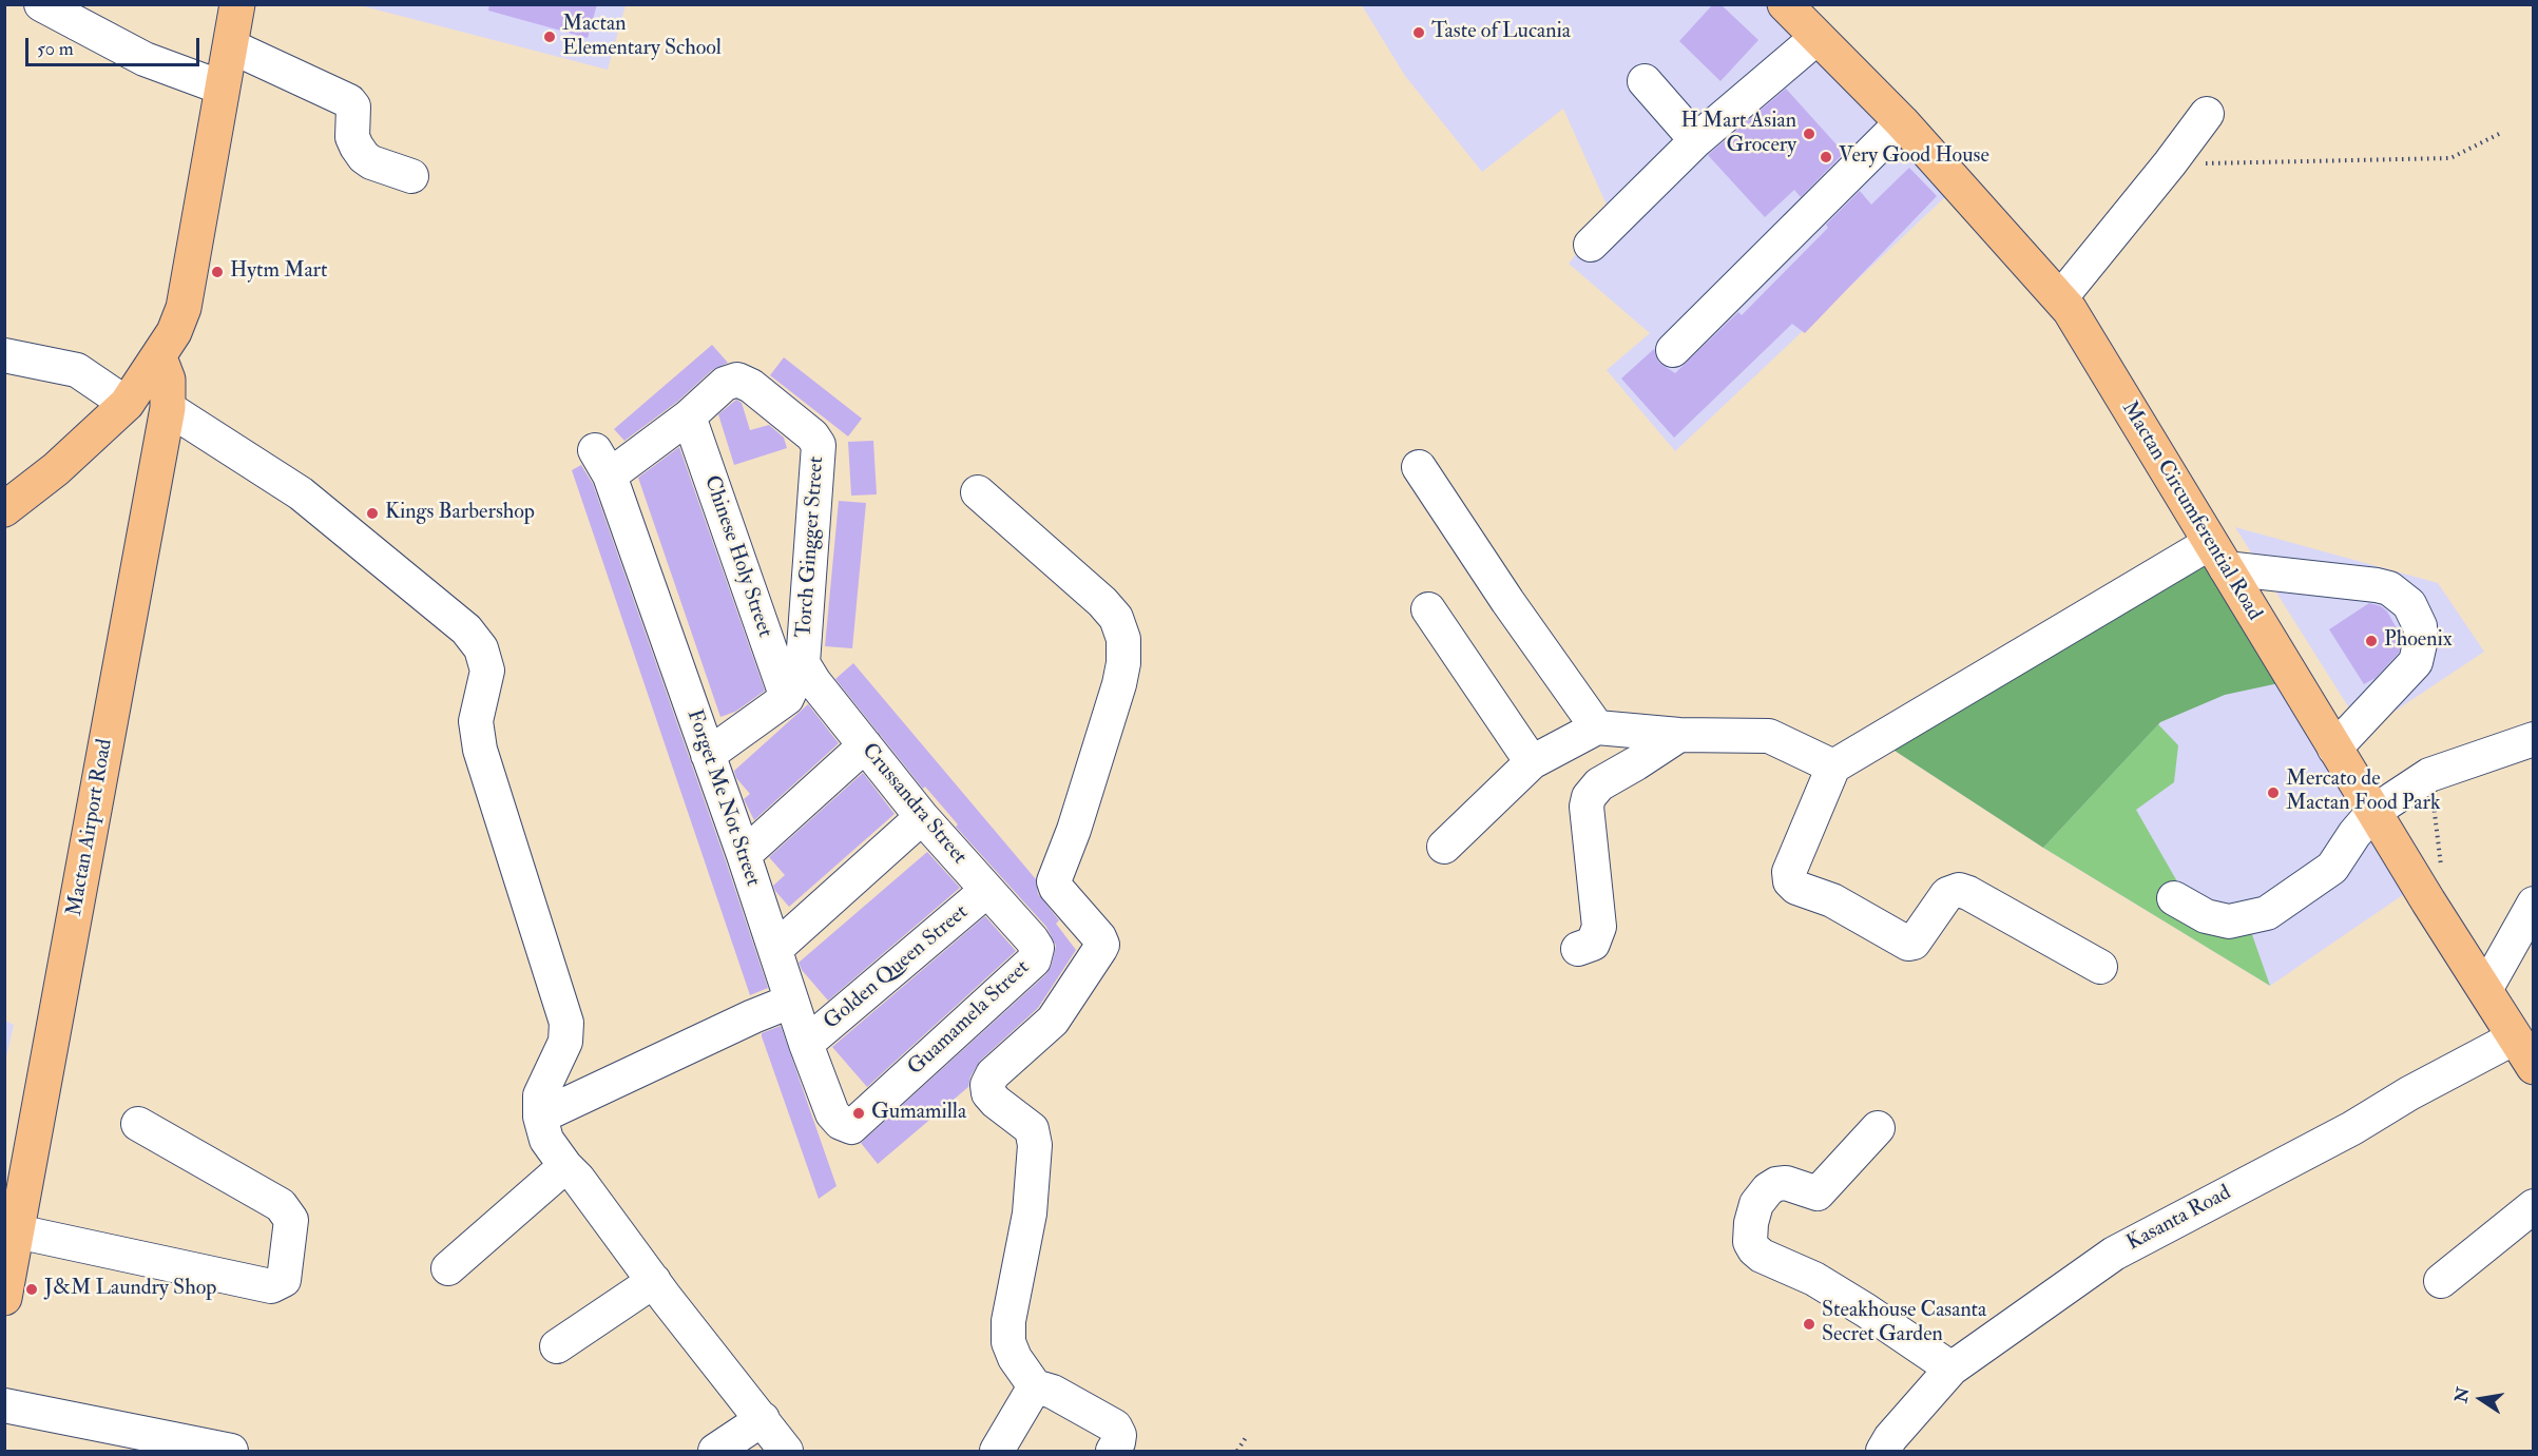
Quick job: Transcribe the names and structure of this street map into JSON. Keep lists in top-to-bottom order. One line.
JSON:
{"streets":{"main road":["Mactan Circumferential Road","Mactan Airport Road"],"street":["Torch Gingger Street","Chinese Holy Street","Forget Me Not Street","Crussandra Street","Golden Queen Street","Guamamela Street","Kasanta Road"]},"crossings":[["Mactan Circumferential Road","Kasanta Road"],["Torch Gingger Street","Chinese Holy Street"],["Torch Gingger Street","Forget Me Not Street"],["Torch Gingger Street","Crussandra Street"],["Chinese Holy Street","Forget Me Not Street"],["Forget Me Not Street","Golden Queen Street"],["Forget Me Not Street","Guamamela Street"],["Crussandra Street","Golden Queen Street"],["Crussandra Street","Guamamela Street"]],"places":["Taste of Lucania","Mactan Elementary School","H Mart Asian Grocery","Very Good House","Hytm Mart","Kings Barbershop","Phoenix","Mercato de Mactan Food Park","Gumamilla","J&M Laundry Shop","Steakhouse Casanta Secret Garden"],"scale_bar":"50 m","north":"left"}
